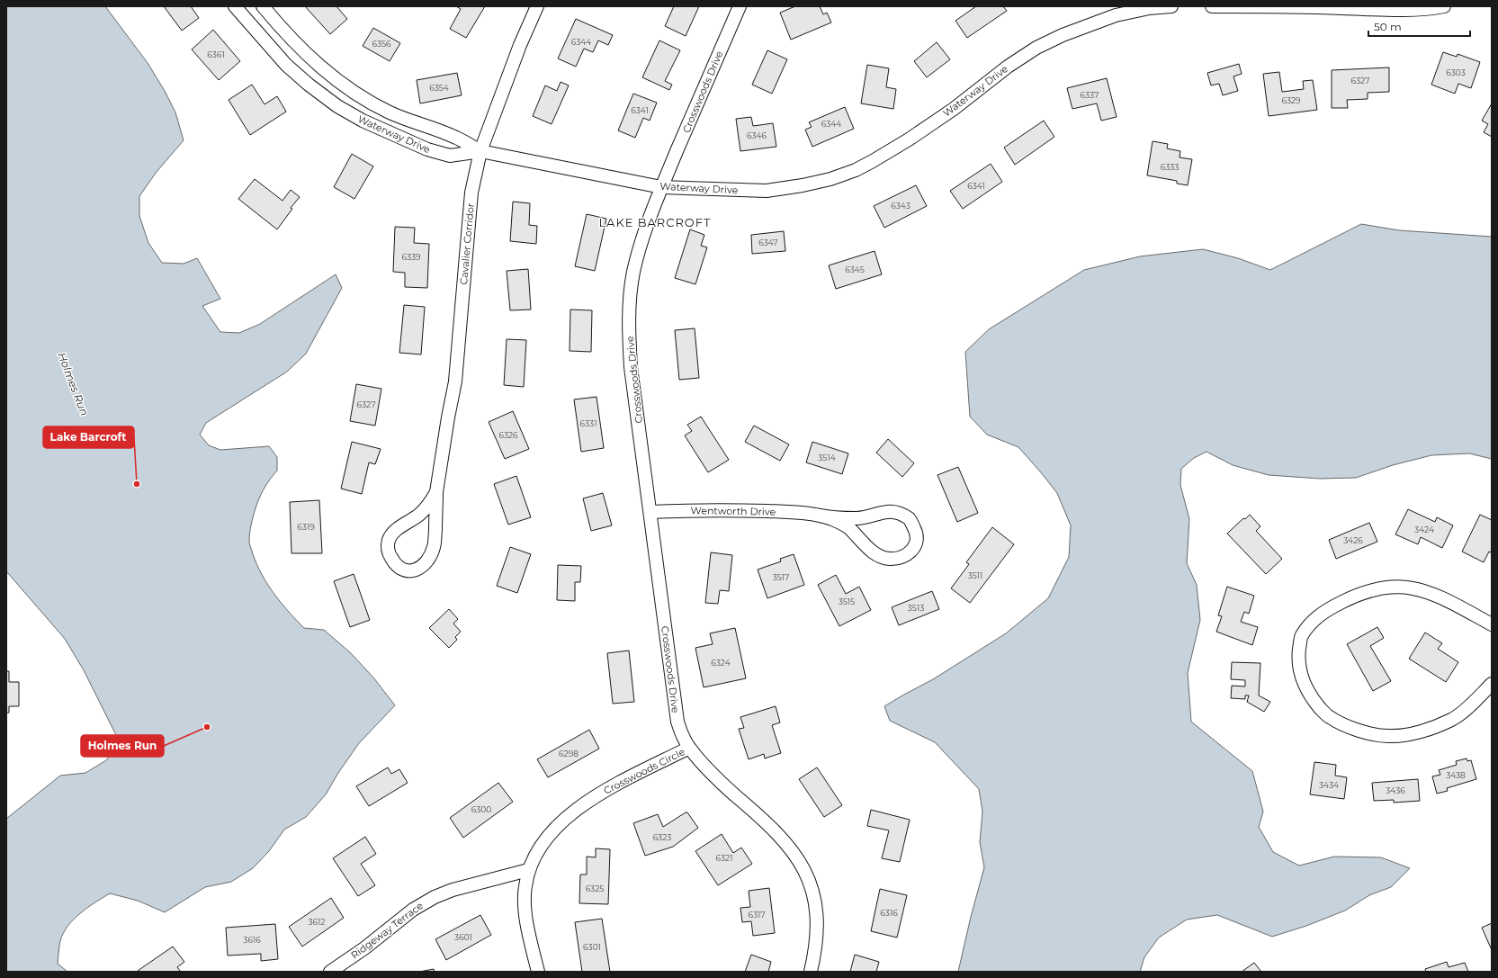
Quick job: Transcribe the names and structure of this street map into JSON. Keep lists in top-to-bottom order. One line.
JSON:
{"streets":{"street":["Waterway Drive","Crosswoods Drive","Cavalier Corridor","Wentworth Drive","Crosswoods Circle","Ridgeway Terrace"]},"crossings":[["Waterway Drive","Crosswoods Drive"],["Waterway Drive","Cavalier Corridor"],["Crosswoods Drive","Wentworth Drive"],["Crosswoods Drive","Crosswoods Circle"],["Crosswoods Circle","Ridgeway Terrace"]],"districts":["LAKE BARCROFT"],"water":["Holmes Run"],"places":["Lake Barcroft","Holmes Run"],"house_numbers":["6344","6356","6361","6303","6327","6354","6337","6329","6341","6344","6346","6333","6341","6343","6347","6339","6345","6327","6331","6326","3514","6319","3424","3426","3511","3517","3515","3513","6324","6298","3438","3434","3436","6300","6323","6321","6325","6316","6317","3612","3601","3616","6301"],"scale_bar":"50 m"}
